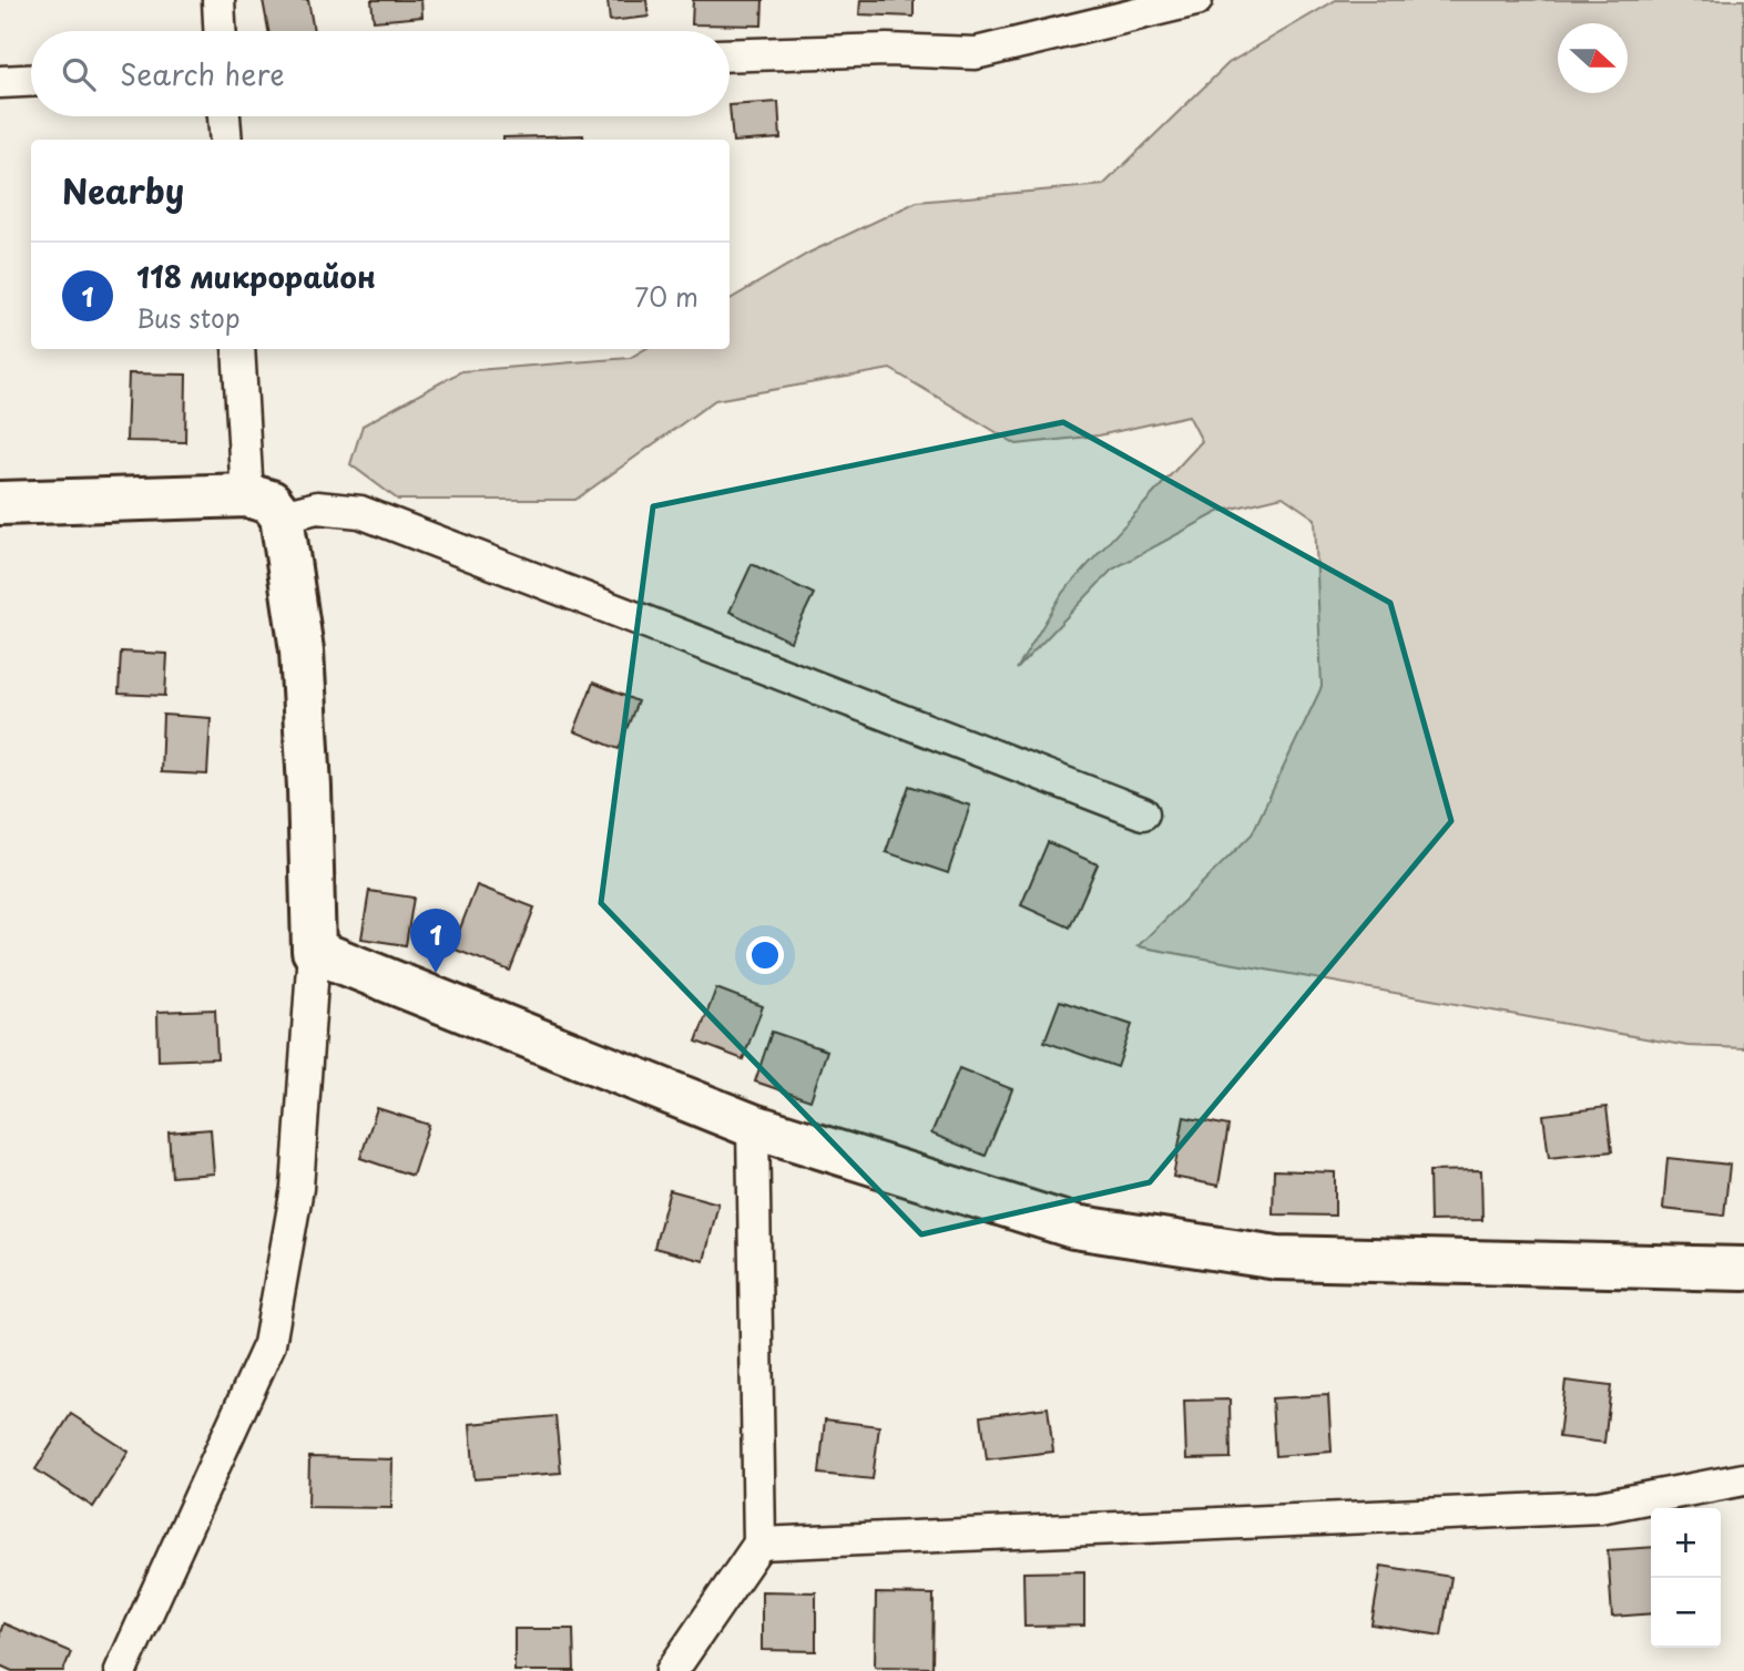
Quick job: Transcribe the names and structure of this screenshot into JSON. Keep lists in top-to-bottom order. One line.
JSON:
{"north":"right","page":{"search":"Search here","heading":"Nearby","list":[{"mark":"1","name":"118 микрорайон","note":"Bus stop","value":"70 m"}],"pins":"1","map_buttons":["+","−"]}}
